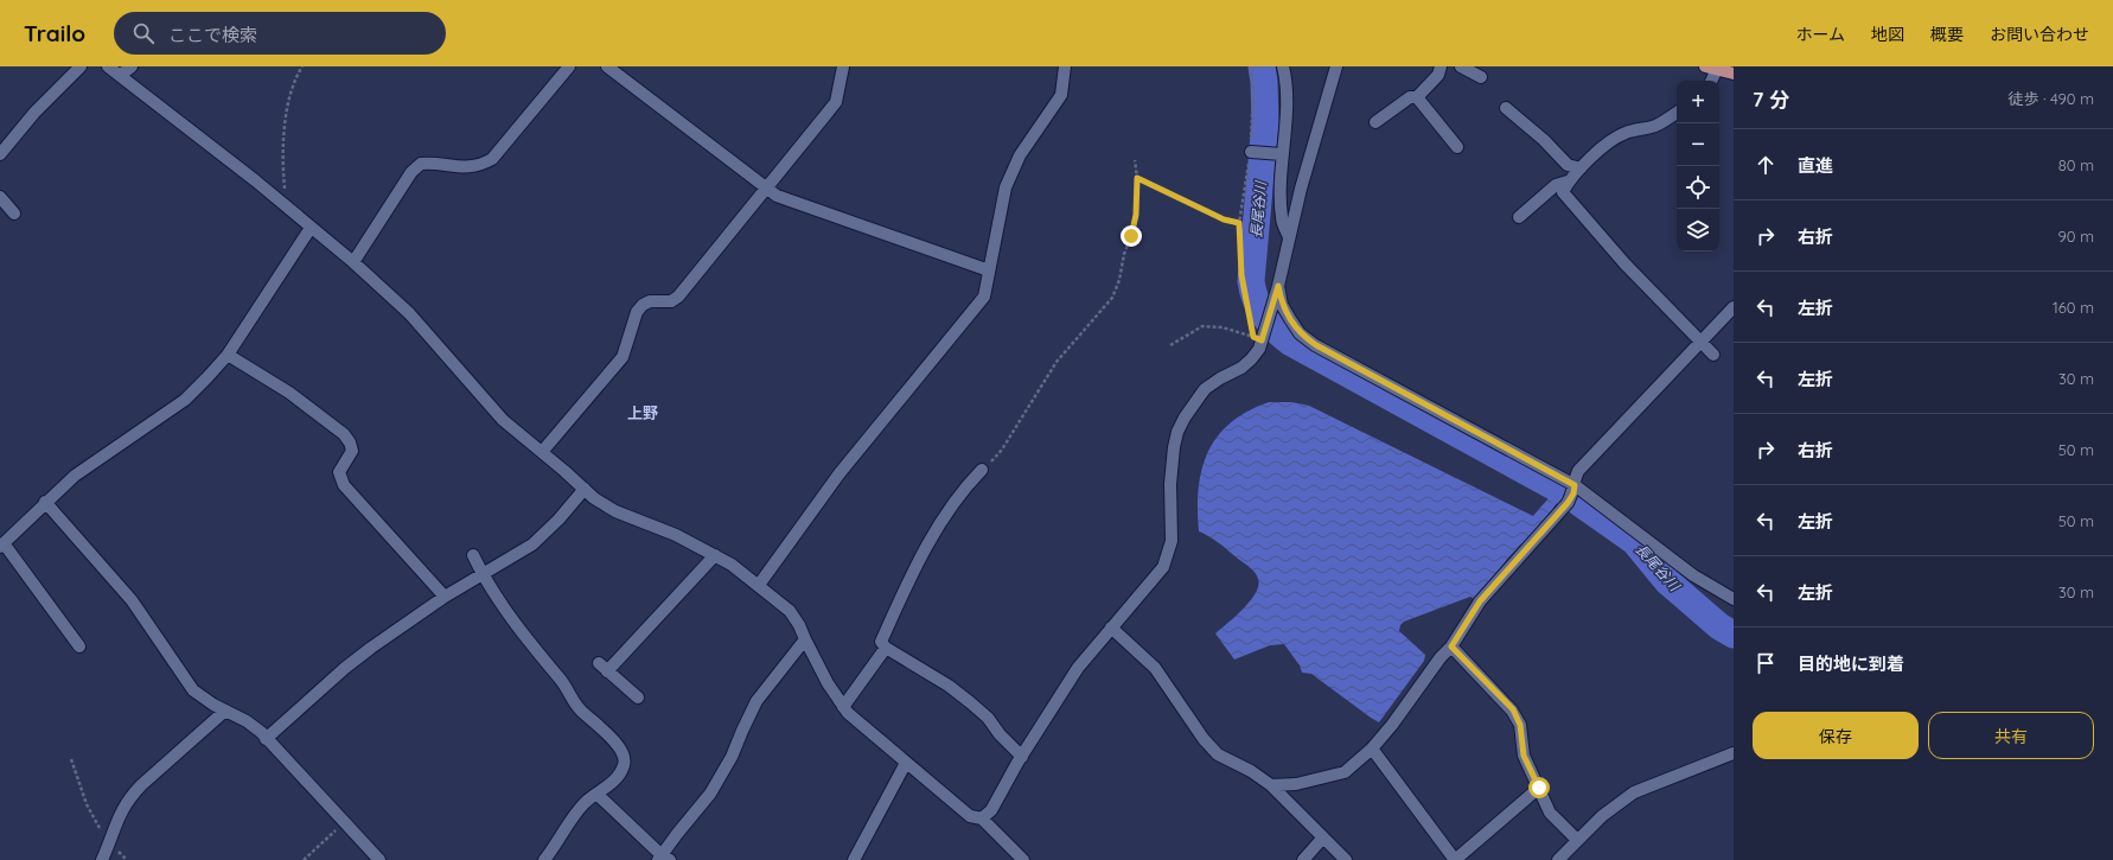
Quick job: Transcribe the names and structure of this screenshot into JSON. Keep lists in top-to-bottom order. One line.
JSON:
{"districts":["上野"],"water":["長尾谷川"],"page":{"header":"Trailo","search":"ここで検索","nav":["ホーム","地図","概要","お問い合わせ"],"heading":["7 分","徒歩 · 490 m"],"map_buttons":["+","−"],"list":[["直進","80 m"],["右折","90 m"],["左折","160 m"],["左折","30 m"],["右折","50 m"],["左折","50 m"],["左折","30 m"],"目的地に到着"],"buttons":["保存","共有"]}}
